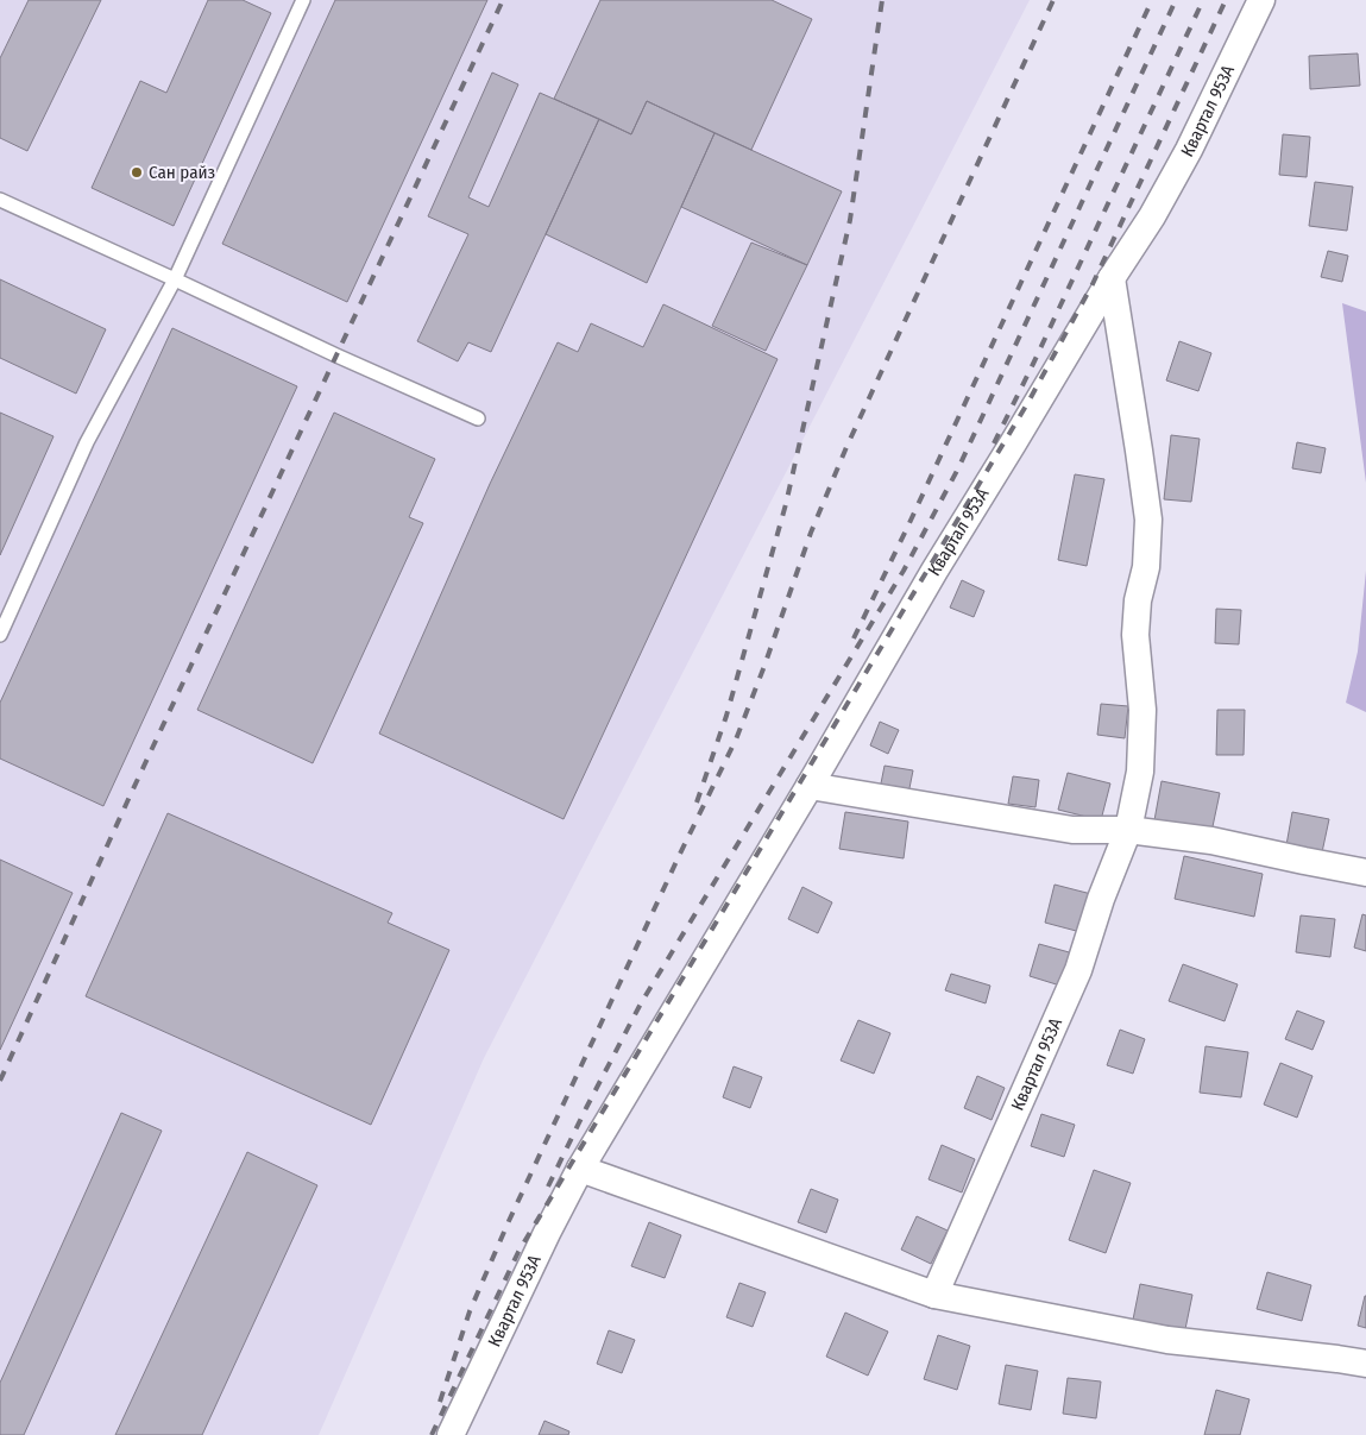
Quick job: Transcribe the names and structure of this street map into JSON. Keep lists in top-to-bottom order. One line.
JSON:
{"streets":{"street":["Квартал 953А"]},"places":["Сан райз"]}
